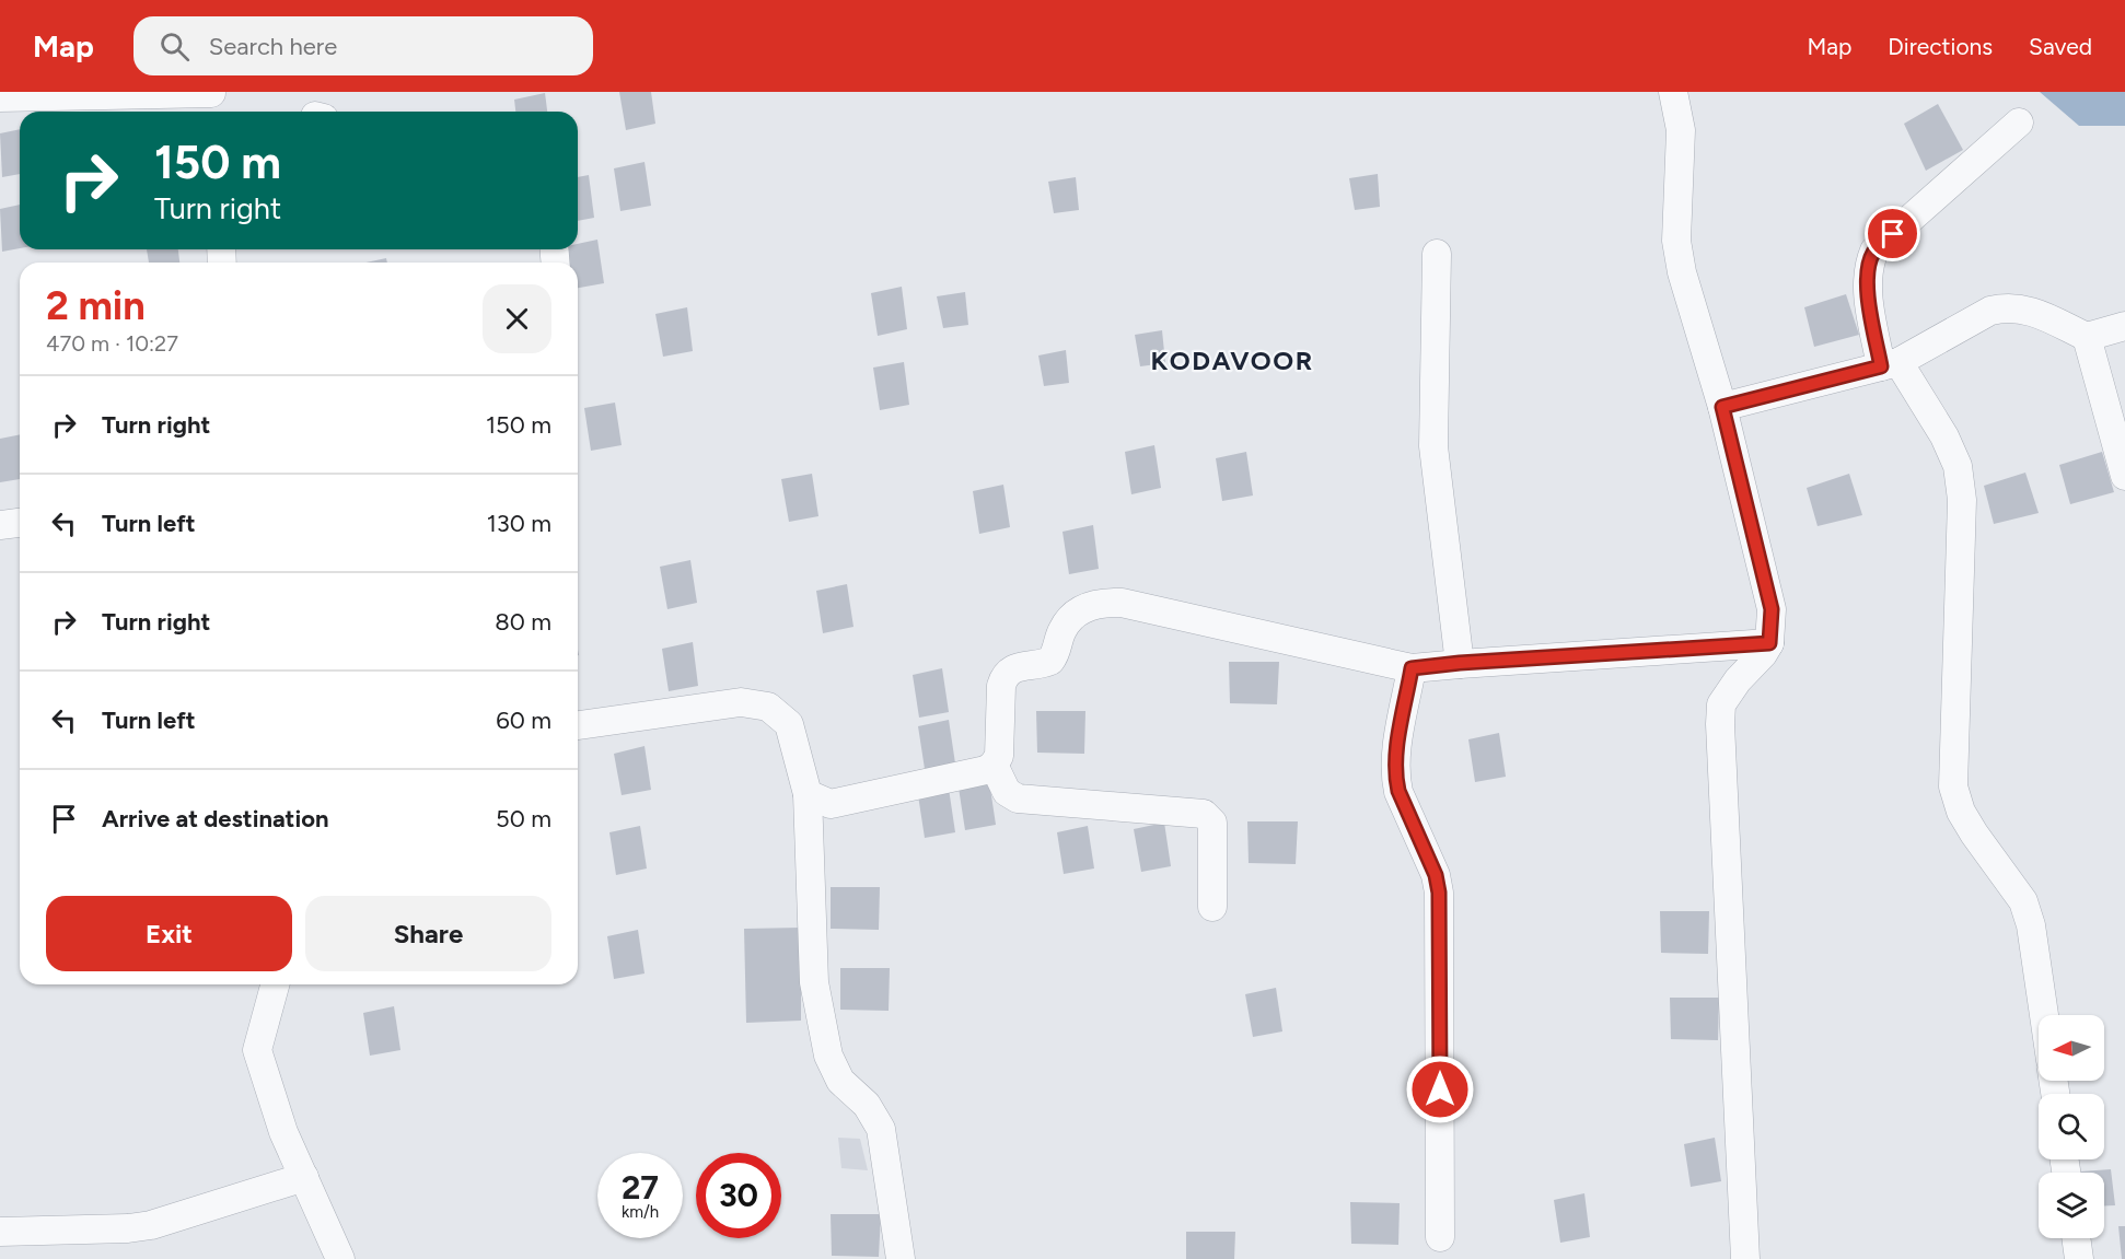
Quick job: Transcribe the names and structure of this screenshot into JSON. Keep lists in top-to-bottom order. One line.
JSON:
{"districts":["KODAVOOR"],"north":"left","page":{"header":"Map","search":"Search here","nav":["Map","Directions","Saved"],"turn":["150 m","Turn right"],"heading":["2 min","470 m · 10:27"],"list":[{"name":"Turn right","value":"150 m"},{"name":"Turn left","value":"130 m"},{"name":"Turn right","value":"80 m"},{"name":"Turn left","value":"60 m"},{"name":"Arrive at destination","value":"50 m"}],"buttons":["Exit","Share"],"speed":"27 km/h","limit":"30"}}
